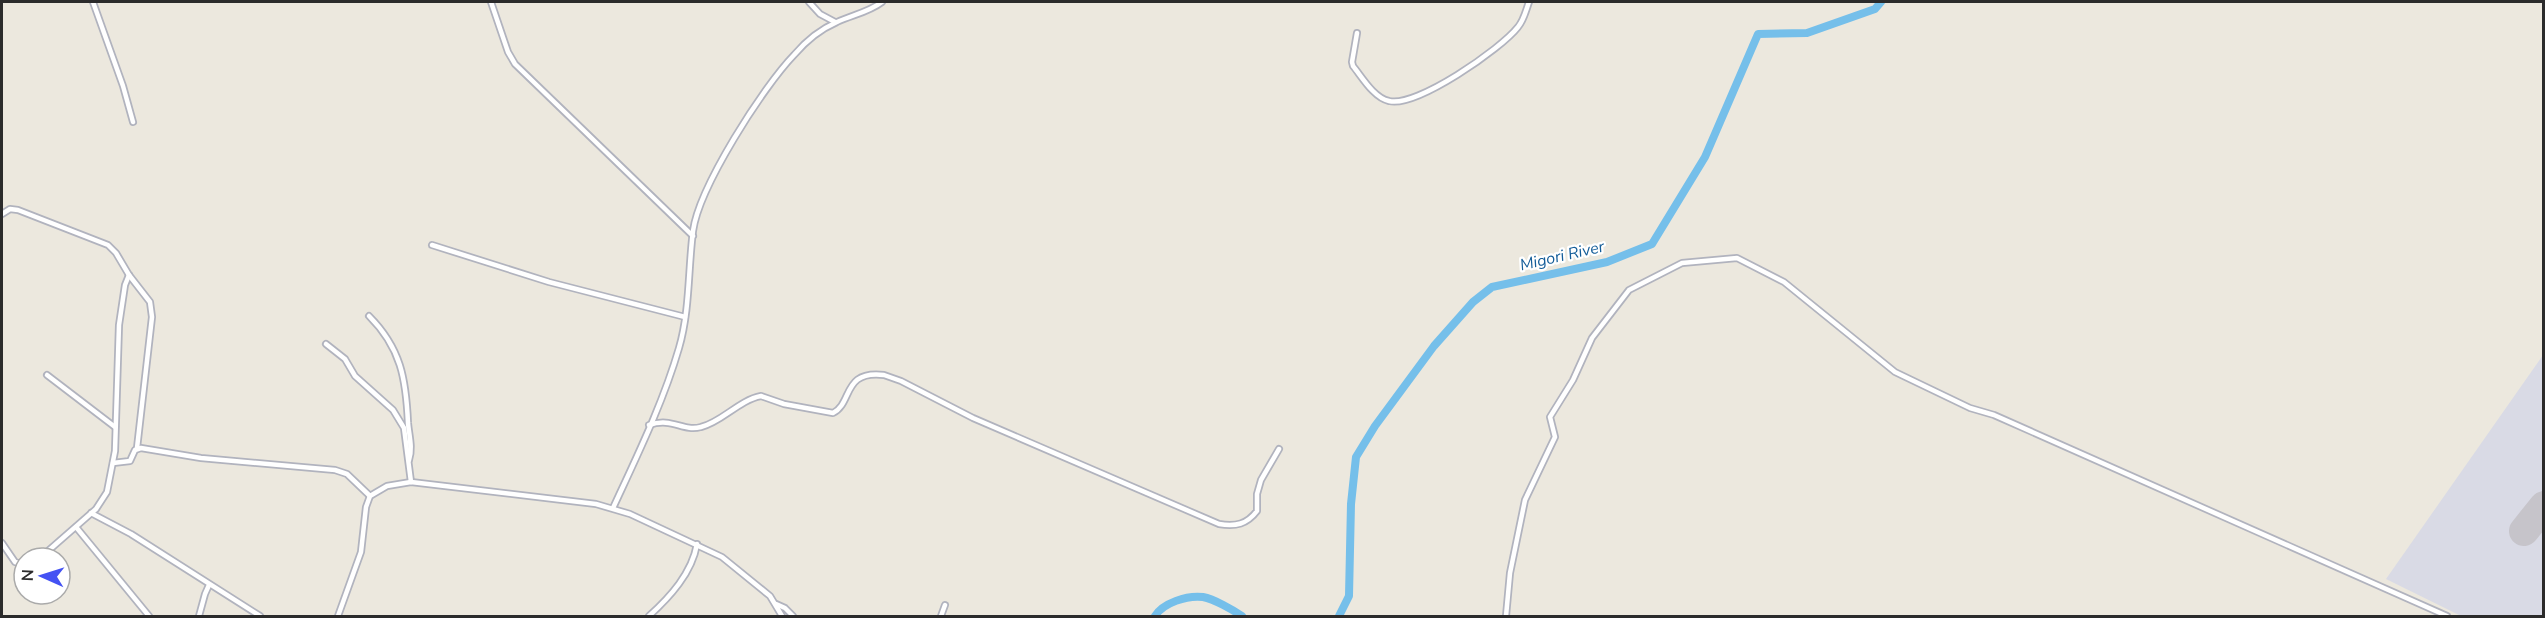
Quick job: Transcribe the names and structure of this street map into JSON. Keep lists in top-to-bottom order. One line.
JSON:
{"water":["Migori River"],"north":"left"}
